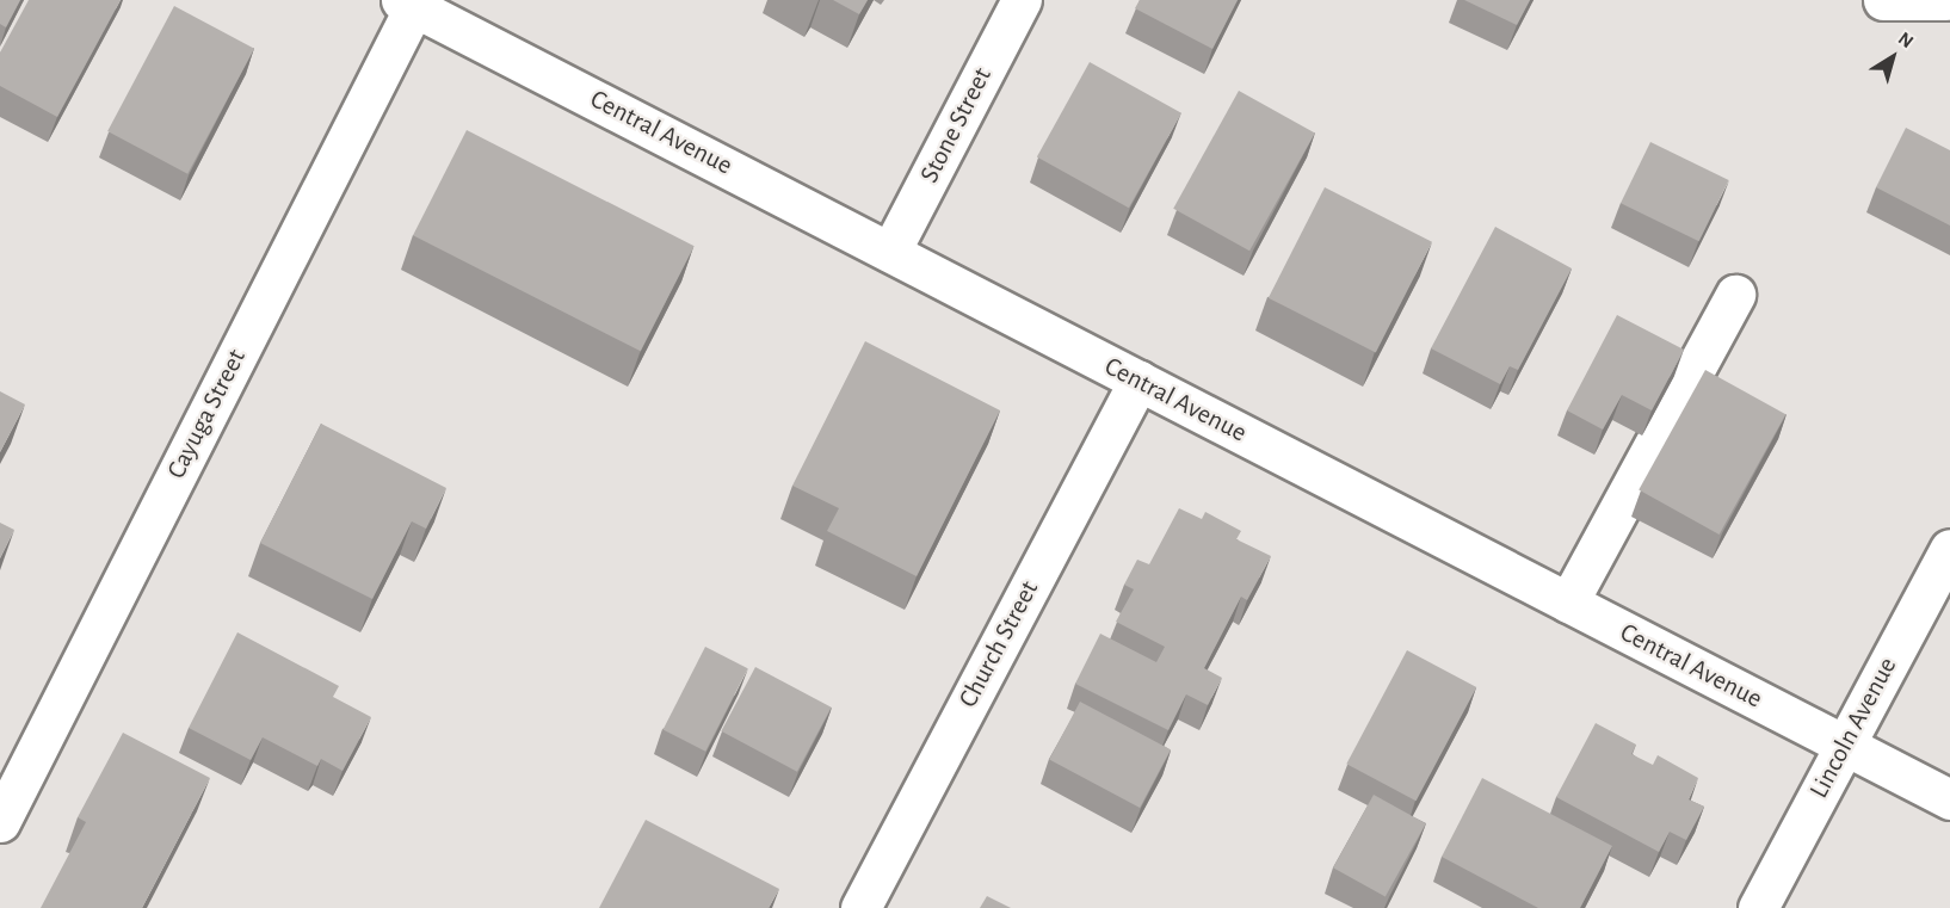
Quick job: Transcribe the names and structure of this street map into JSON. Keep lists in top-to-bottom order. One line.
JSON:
{"streets":{"street":["Stone Street","Central Avenue","Cayuga Street","Church Street","Lincoln Avenue"]},"crossings":[["Stone Street","Central Avenue"],["Central Avenue","Cayuga Street"],["Central Avenue","Church Street"],["Central Avenue","Lincoln Avenue"]],"north":"top right"}
